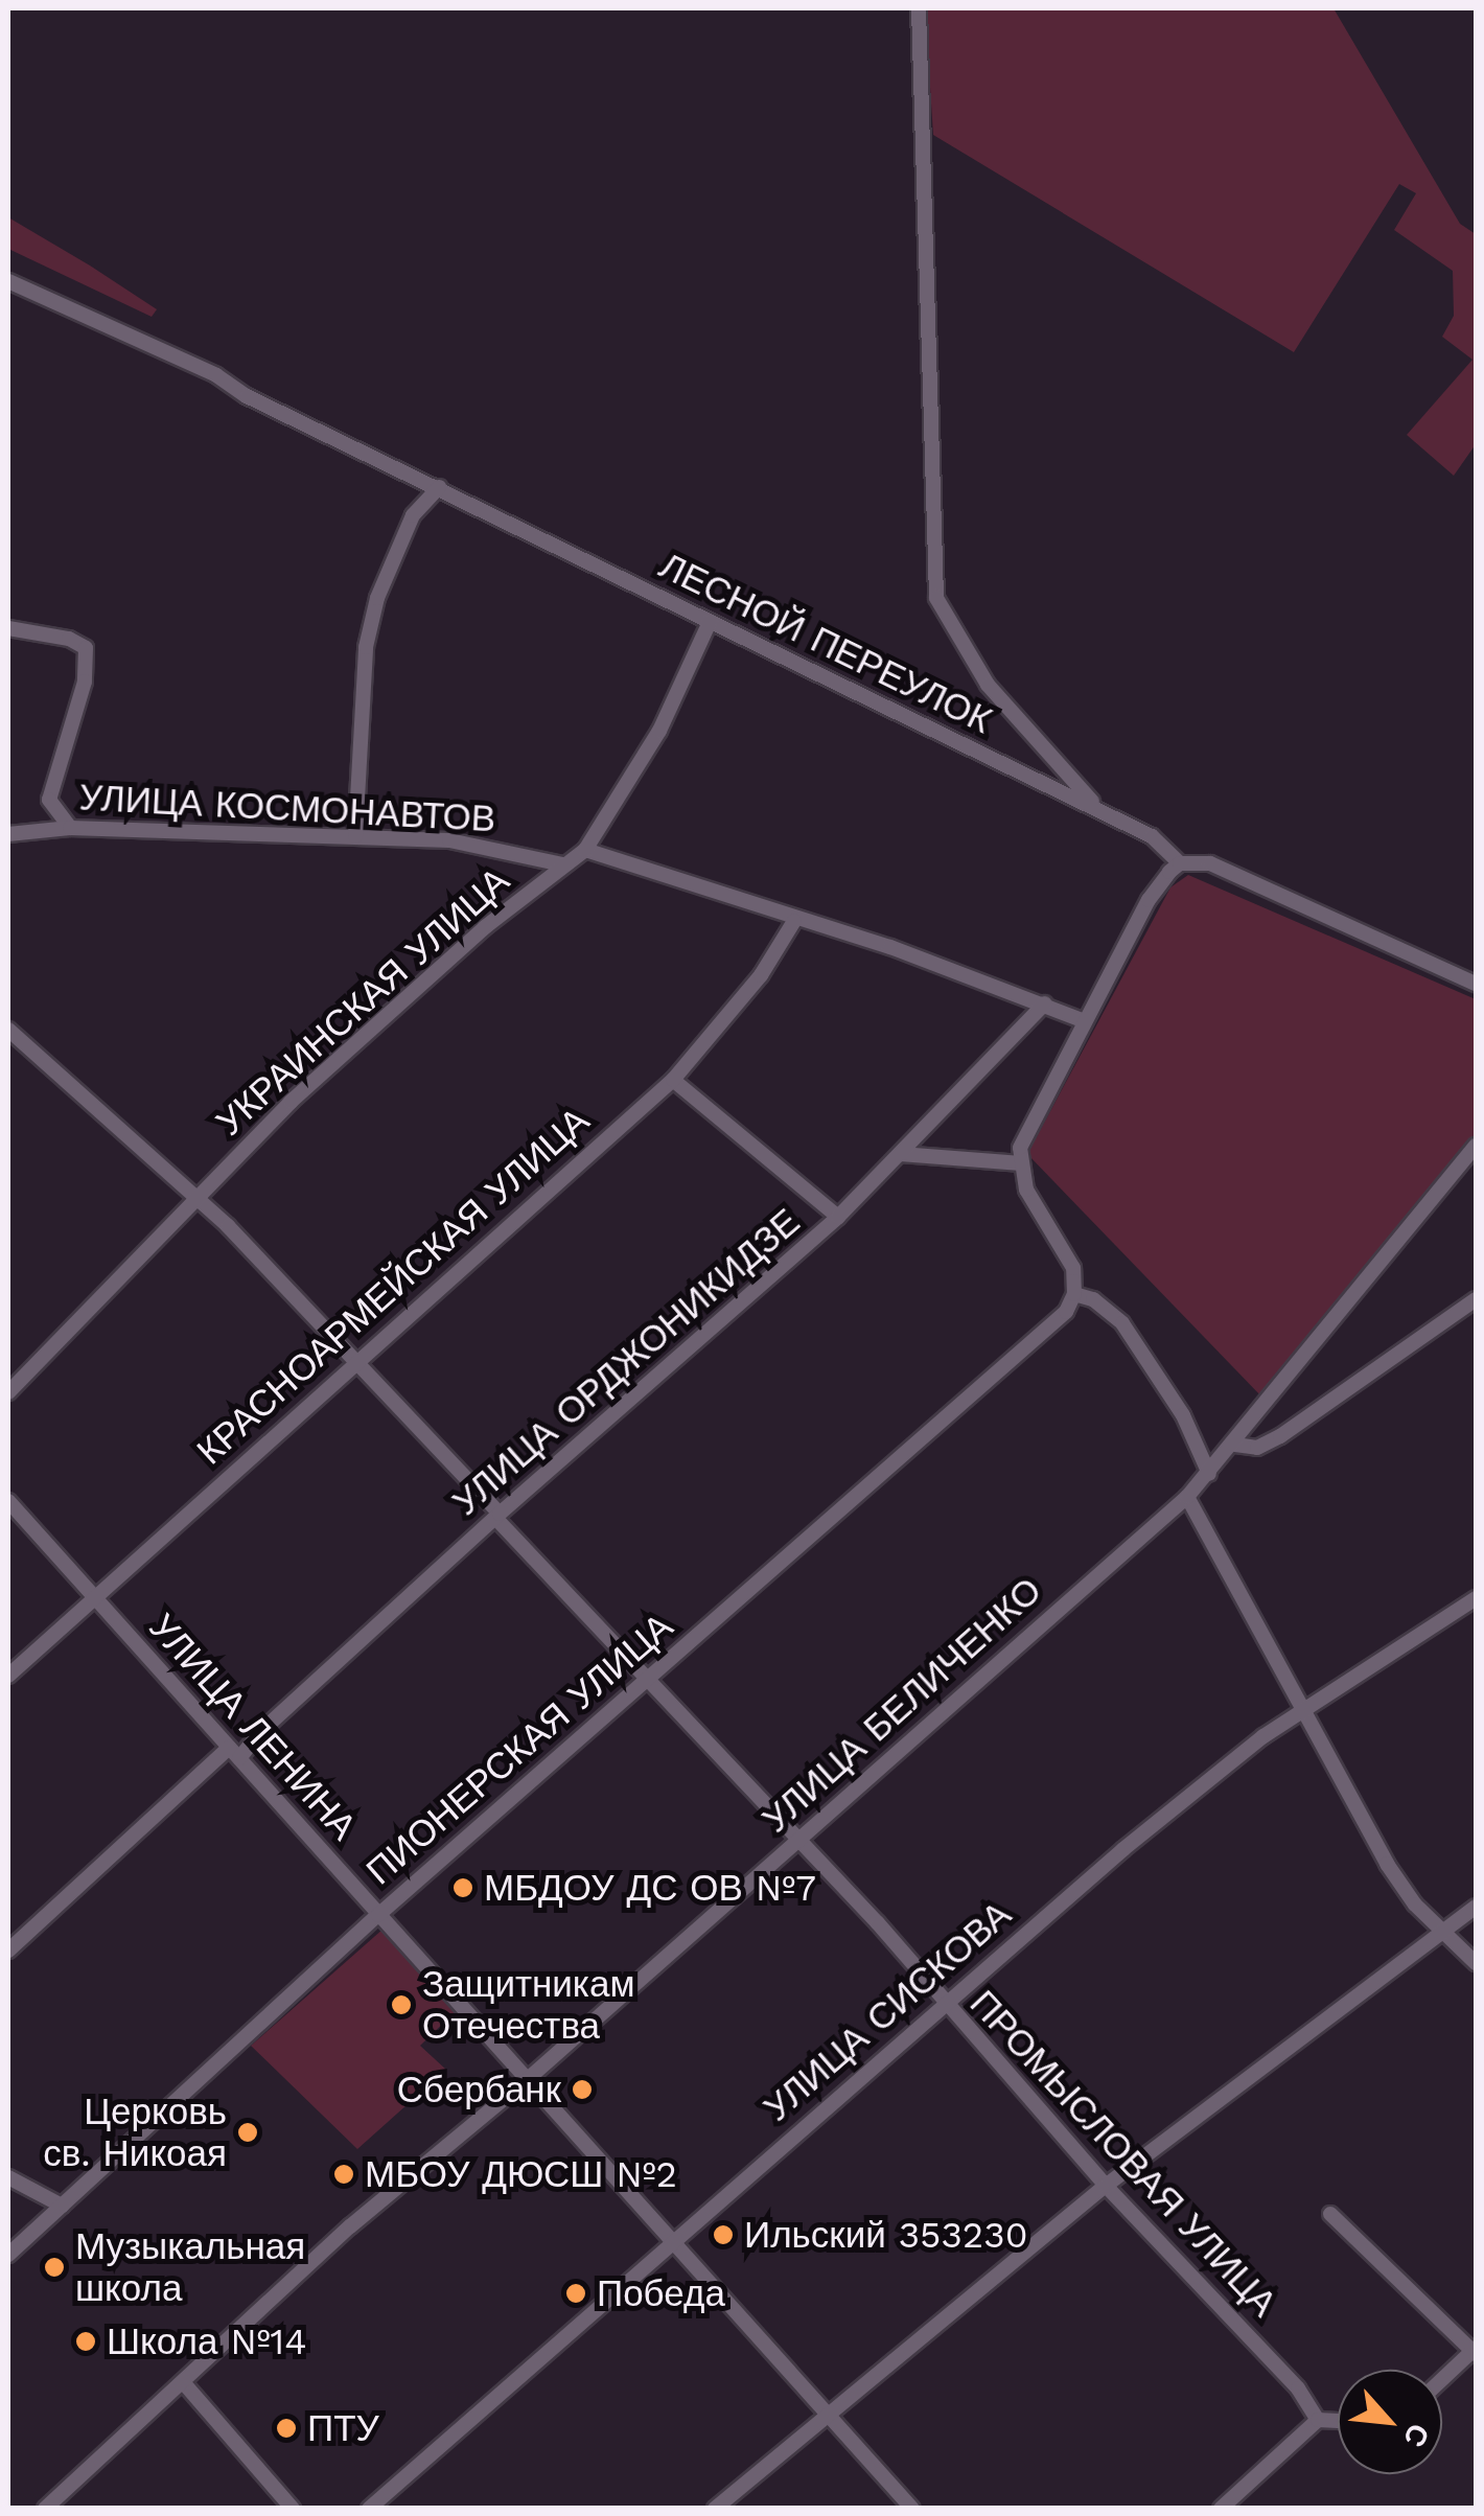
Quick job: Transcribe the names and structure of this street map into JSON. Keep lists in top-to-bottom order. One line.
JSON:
{"streets":{"street":["ЛЕСНОЙ ПЕРЕУЛОК","УЛИЦА КОСМОНАВТОВ","УКРАИНСКАЯ УЛИЦА","КРАСНОАРМЕЙСКАЯ УЛИЦА","УЛИЦА ОРДЖОНИКИДЗЕ","УЛИЦА БЕЛИЧЕНКО","УЛИЦА ЛЕНИНА","ПИОНЕРСКАЯ УЛИЦА","УЛИЦА СИСКОВА","ПРОМЫСЛОВАЯ УЛИЦА"]},"crossings":[["ЛЕСНОЙ ПЕРЕУЛОК","УКРАИНСКАЯ УЛИЦА"],["УЛИЦА КОСМОНАВТОВ","УКРАИНСКАЯ УЛИЦА"],["УКРАИНСКАЯ УЛИЦА","ПРОМЫСЛОВАЯ УЛИЦА"],["КРАСНОАРМЕЙСКАЯ УЛИЦА","УЛИЦА ЛЕНИНА"],["КРАСНОАРМЕЙСКАЯ УЛИЦА","ПРОМЫСЛОВАЯ УЛИЦА"],["УЛИЦА ОРДЖОНИКИДЗЕ","УЛИЦА ЛЕНИНА"],["УЛИЦА ОРДЖОНИКИДЗЕ","ПРОМЫСЛОВАЯ УЛИЦА"],["УЛИЦА БЕЛИЧЕНКО","УЛИЦА ЛЕНИНА"],["УЛИЦА БЕЛИЧЕНКО","ПРОМЫСЛОВАЯ УЛИЦА"],["УЛИЦА ЛЕНИНА","ПИОНЕРСКАЯ УЛИЦА"],["УЛИЦА ЛЕНИНА","УЛИЦА СИСКОВА"],["ПИОНЕРСКАЯ УЛИЦА","ПРОМЫСЛОВАЯ УЛИЦА"],["УЛИЦА СИСКОВА","ПРОМЫСЛОВАЯ УЛИЦА"]],"places":["МБДОУ ДС ОВ №7","Защитникам Отечества","Сбербанк","Церковь св. Никоая","МБОУ ДЮСШ №2","Ильский 353230","Музыкальная школа","Победа","Школа №14","ПТУ"],"north":"bottom right"}
